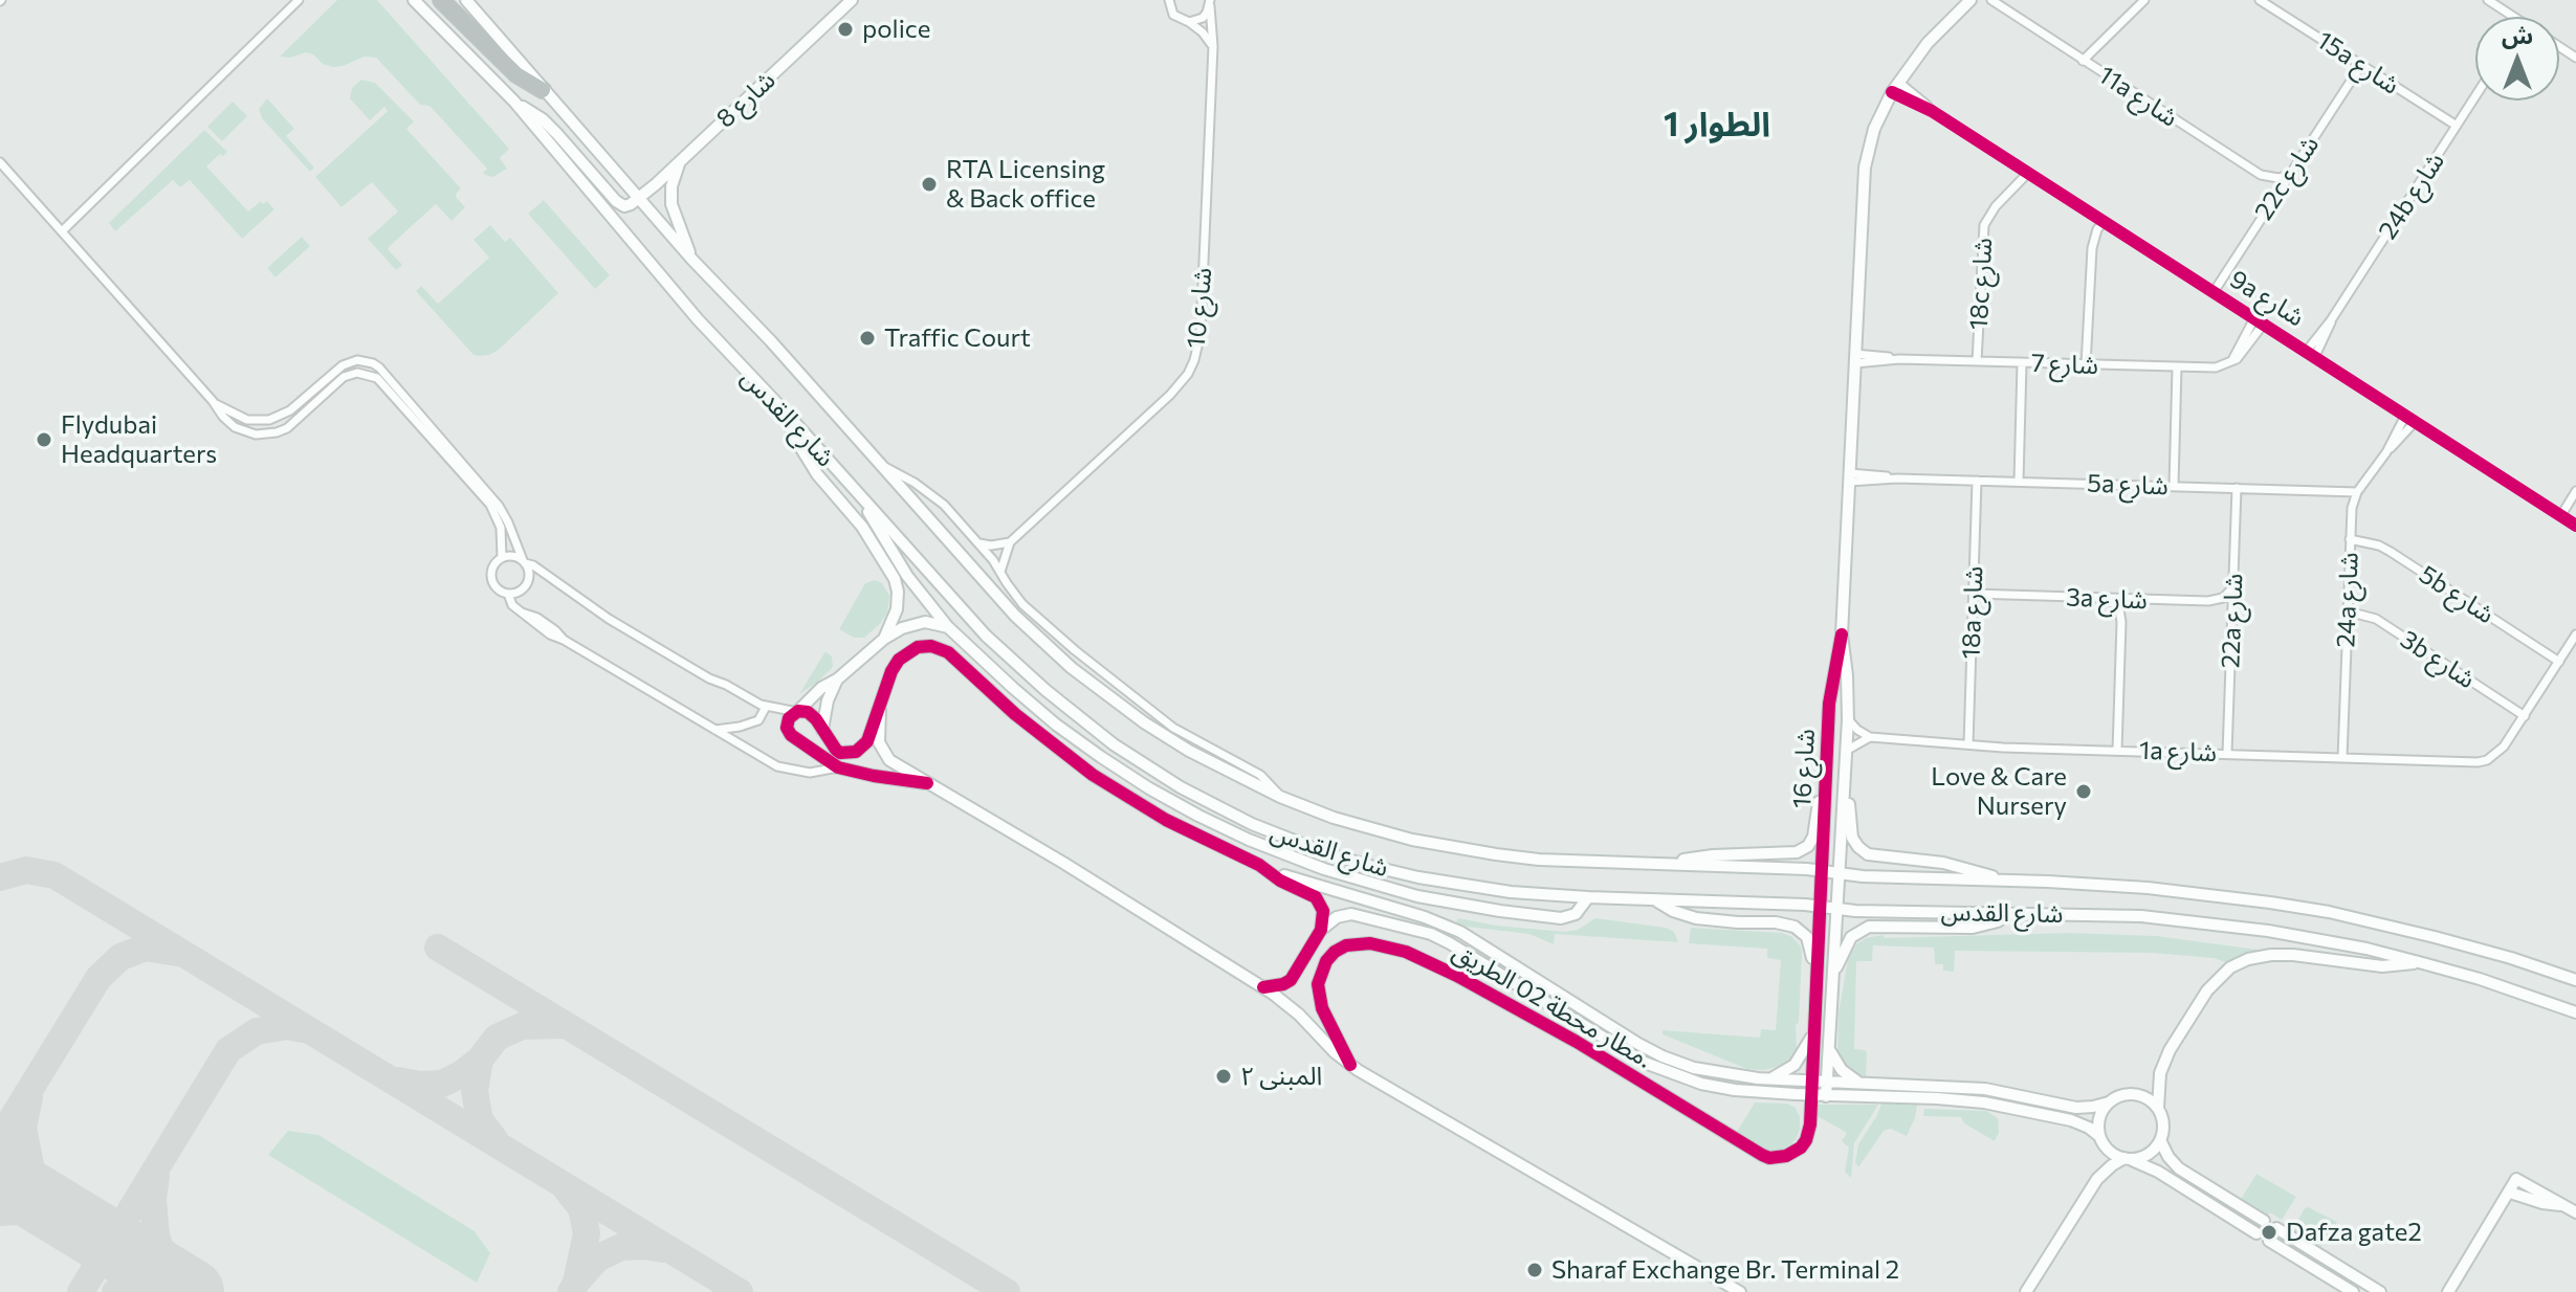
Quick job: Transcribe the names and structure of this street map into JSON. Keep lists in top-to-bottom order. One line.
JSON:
{"streets":{"street":["15a شارع","11a شارع","شارع 8","22c شارع","24b شارع","18c شارع","9a شارع","شارع 10","شارع 7","شارع القدس","5a شارع","5b شارع","3a شارع","24a شارع","18a شارع","22a شارع","3b شارع","1a شارع","شارع 16","مطار محطة 02 الطريق."]},"crossings":[["15a شارع","22c شارع"],["15a شارع","24b شارع"],["11a شارع","22c شارع"],["شارع 8","شارع القدس"],["22c شارع","9a شارع"],["24b شارع","9a شارع"],["18c شارع","9a شارع"],["18c شارع","شارع 7"],["9a شارع","24a شارع"],["9a شارع","شارع 16"],["شارع 7","شارع 16"],["شارع القدس","شارع 16"],["شارع القدس","مطار محطة 02 الطريق."],["5a شارع","24a شارع"],["5a شارع","18a شارع"],["5a شارع","22a شارع"],["5a شارع","شارع 16"],["5b شارع","24a شارع"],["3a شارع","18a شارع"],["3a شارع","22a شارع"],["24a شارع","3b شارع"],["24a شارع","1a شارع"],["18a شارع","1a شارع"],["22a شارع","1a شارع"],["3b شارع","1a شارع"],["شارع 16","مطار محطة 02 الطريق."]],"districts":["الطوار 1"],"places":["police","RTA Licensing & Back office","Traffic Court","Flydubai Headquarters","Love & Care Nursery","المبنى ٢","Dafza gate2","Sharaf Exchange Br. Terminal 2"],"north":"top"}
